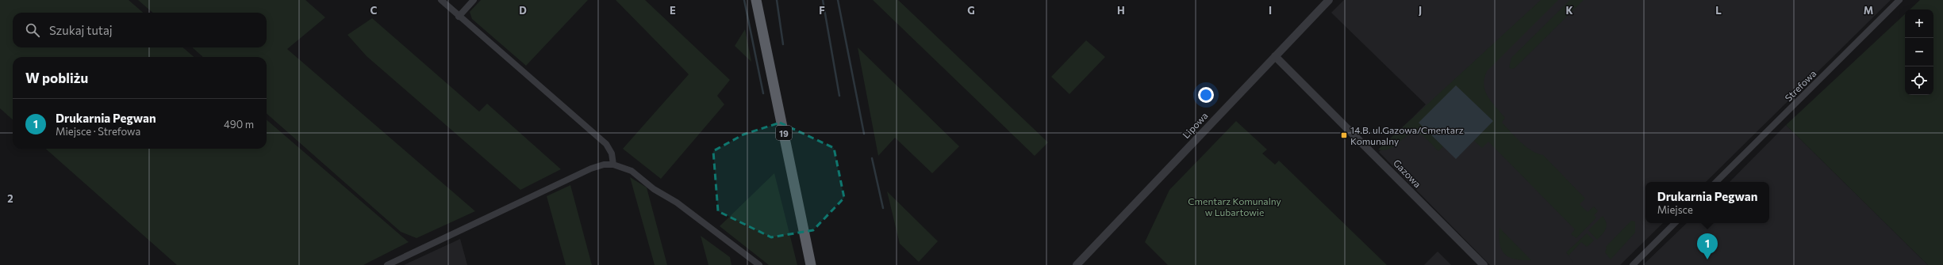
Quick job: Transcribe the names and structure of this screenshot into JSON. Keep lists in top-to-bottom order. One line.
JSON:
{"streets":{"highway":["19"],"street":["Strefowa","Lipowa","Gazowa"]},"crossings":[["Lipowa","Gazowa"]],"parks":["Cmentarz Komunalny w Lubartowie"],"places":{"transit":["14.B. ul.Gazowa/Cmentarz Komunalny"]},"page":{"map_buttons":["+","−"],"search":"Szukaj tutaj","heading":"W pobliżu","list":[{"mark":"1","name":"Drukarnia Pegwan","note":"Miejsce · Strefowa","value":"490 m"}],"popup":["Drukarnia Pegwan","Miejsce"],"pins":"1"},"grid":{"columns":["C","D","E","F","G","H","I","J","K","L","M"],"rows":["2"]}}
